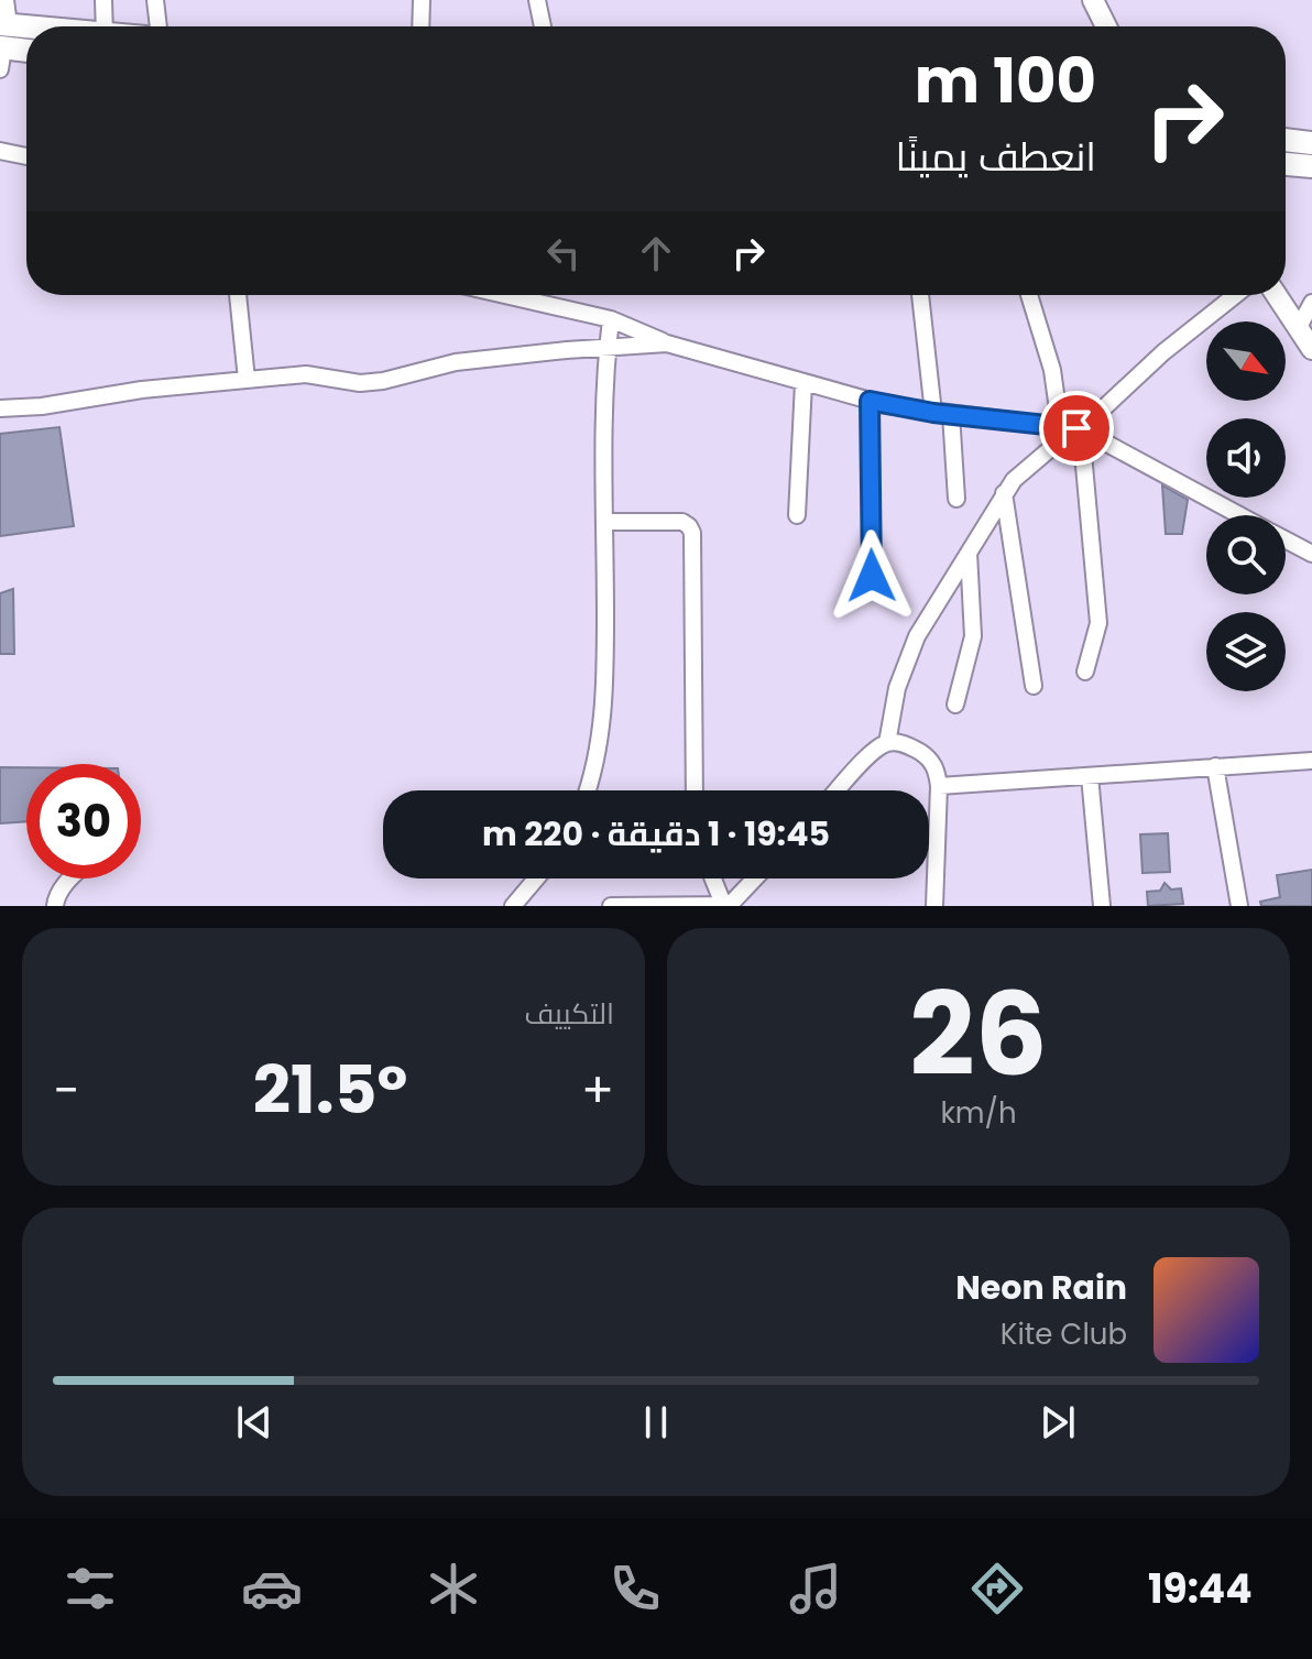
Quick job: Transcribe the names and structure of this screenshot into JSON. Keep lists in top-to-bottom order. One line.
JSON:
{"north":"bottom right","page":{"turn":["100 m","انعطف يمينًا"],"limit":"30","trip":"19:45 · 1 دقيقة · 220 m","tile":[["26","km/h"],"التكييف"],"heat":["−","21.5°","+"],"song":["Neon Rain","Kite Club"],"tabs":"19:44"}}
